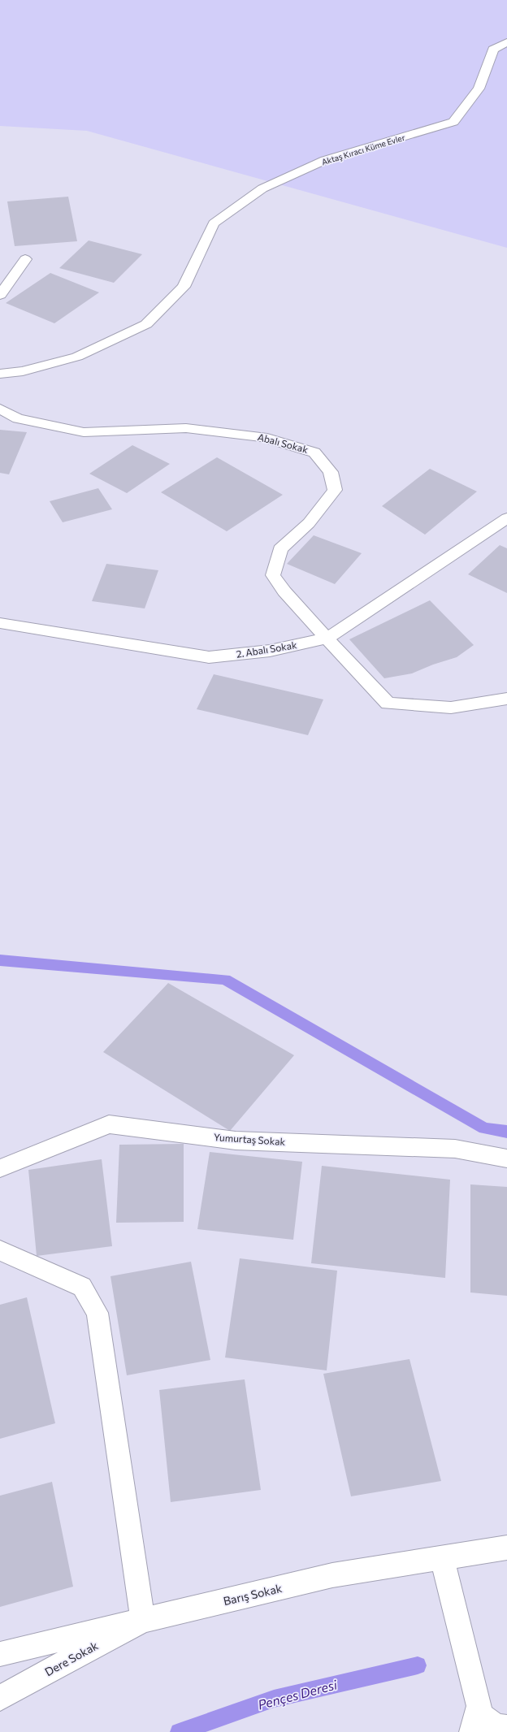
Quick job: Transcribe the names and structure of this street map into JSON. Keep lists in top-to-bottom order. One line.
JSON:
{"streets":{"street":["Aktaş Kıracı Küme Evler","Abalı Sokak","2. Abalı Sokak","Yumurtaş Sokak","Barış Sokak","Dere Sokak"]},"crossings":[["Abalı Sokak","2. Abalı Sokak"],["Barış Sokak","Dere Sokak"]],"water":["Pençes Deresi"]}
